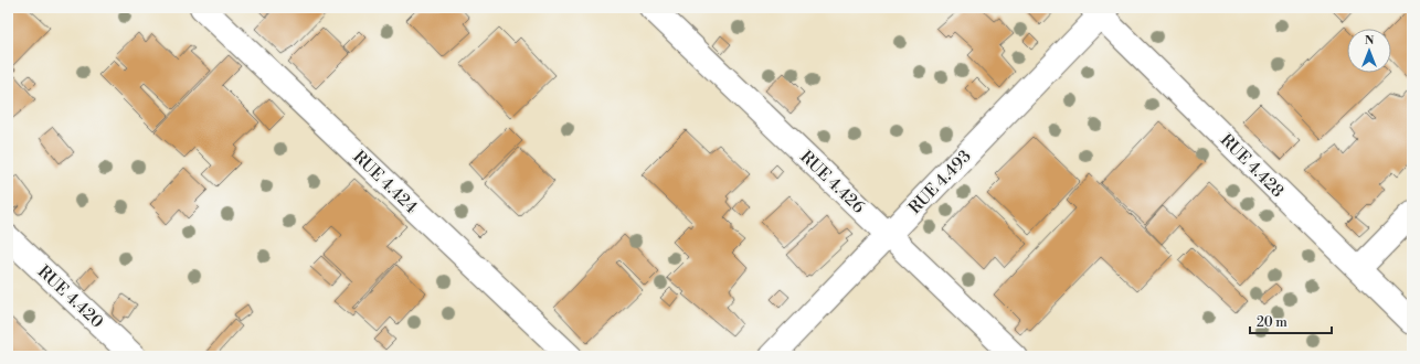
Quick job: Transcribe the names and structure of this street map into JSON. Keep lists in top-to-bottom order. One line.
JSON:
{"streets":{"street":["RUE 4.428","RUE 4.424","RUE 4.426","RUE 4.493","RUE 4.420"]},"crossings":[["RUE 4.428","RUE 4.493"],["RUE 4.426","RUE 4.493"]],"scale_bar":"20 m","north":"top"}
